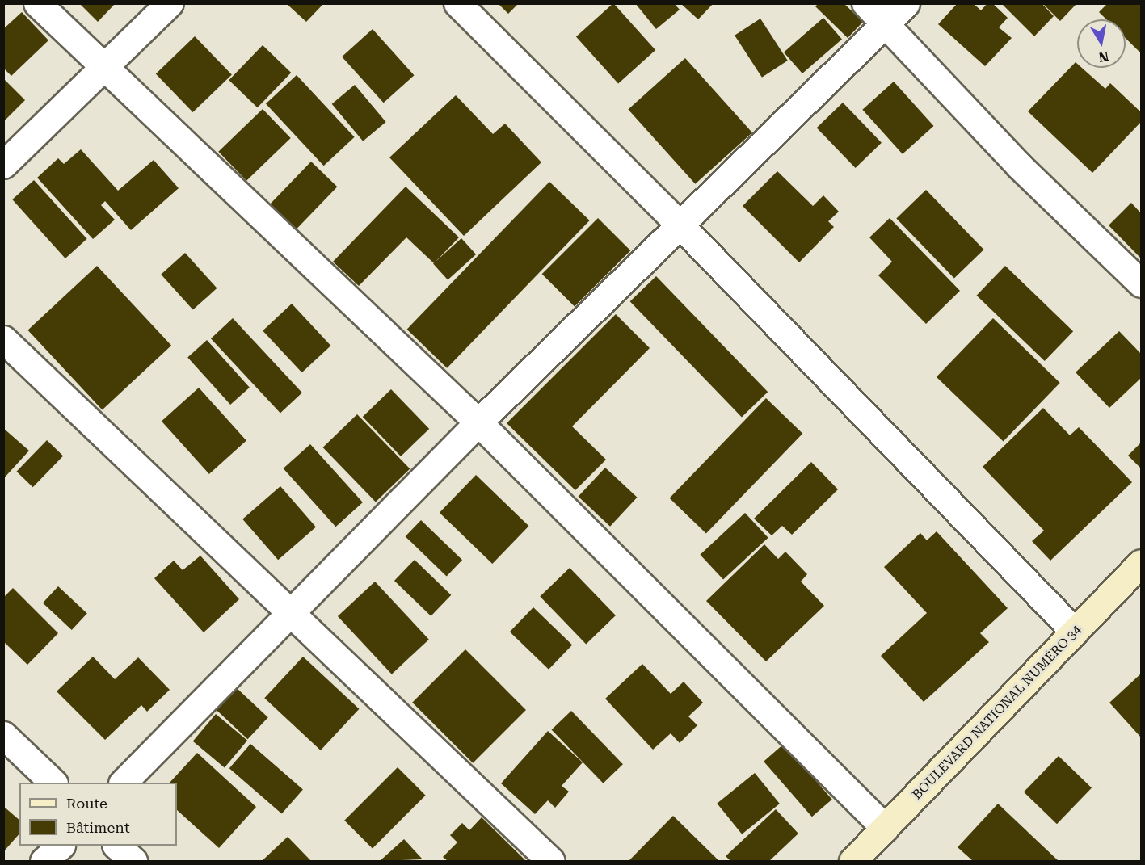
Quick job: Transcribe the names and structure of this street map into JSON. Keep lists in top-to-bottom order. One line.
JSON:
{"streets":{"main road":["BOULEVARD NATIONAL NUMÉRO 34"]},"legend":["Route","Bâtiment"],"north":"bottom"}
